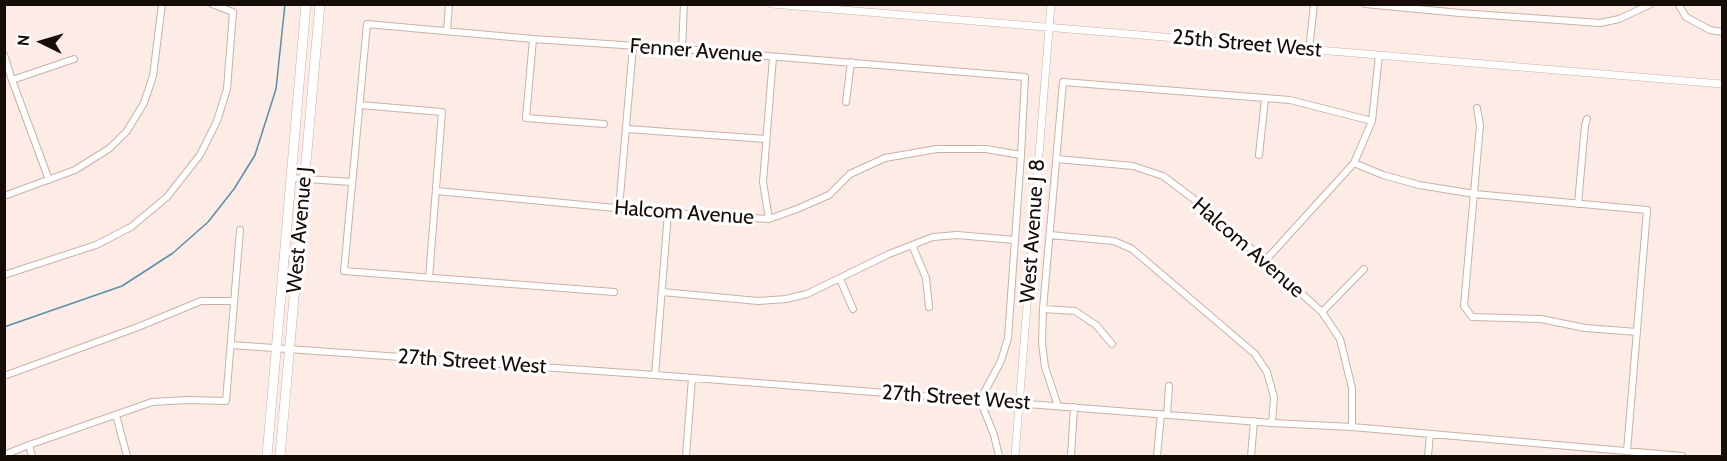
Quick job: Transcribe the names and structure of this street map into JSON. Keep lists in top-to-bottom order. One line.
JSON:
{"streets":{"main road":["West Avenue J"],"street":["25th Street West","Fenner Avenue","Halcom Avenue","West Avenue J 8","27th Street West"]},"crossings":[["25th Street West","West Avenue J 8"],["Fenner Avenue","Halcom Avenue"],["Halcom Avenue","27th Street West"],["West Avenue J","27th Street West"],["West Avenue J 8","27th Street West"]],"north":"left"}
